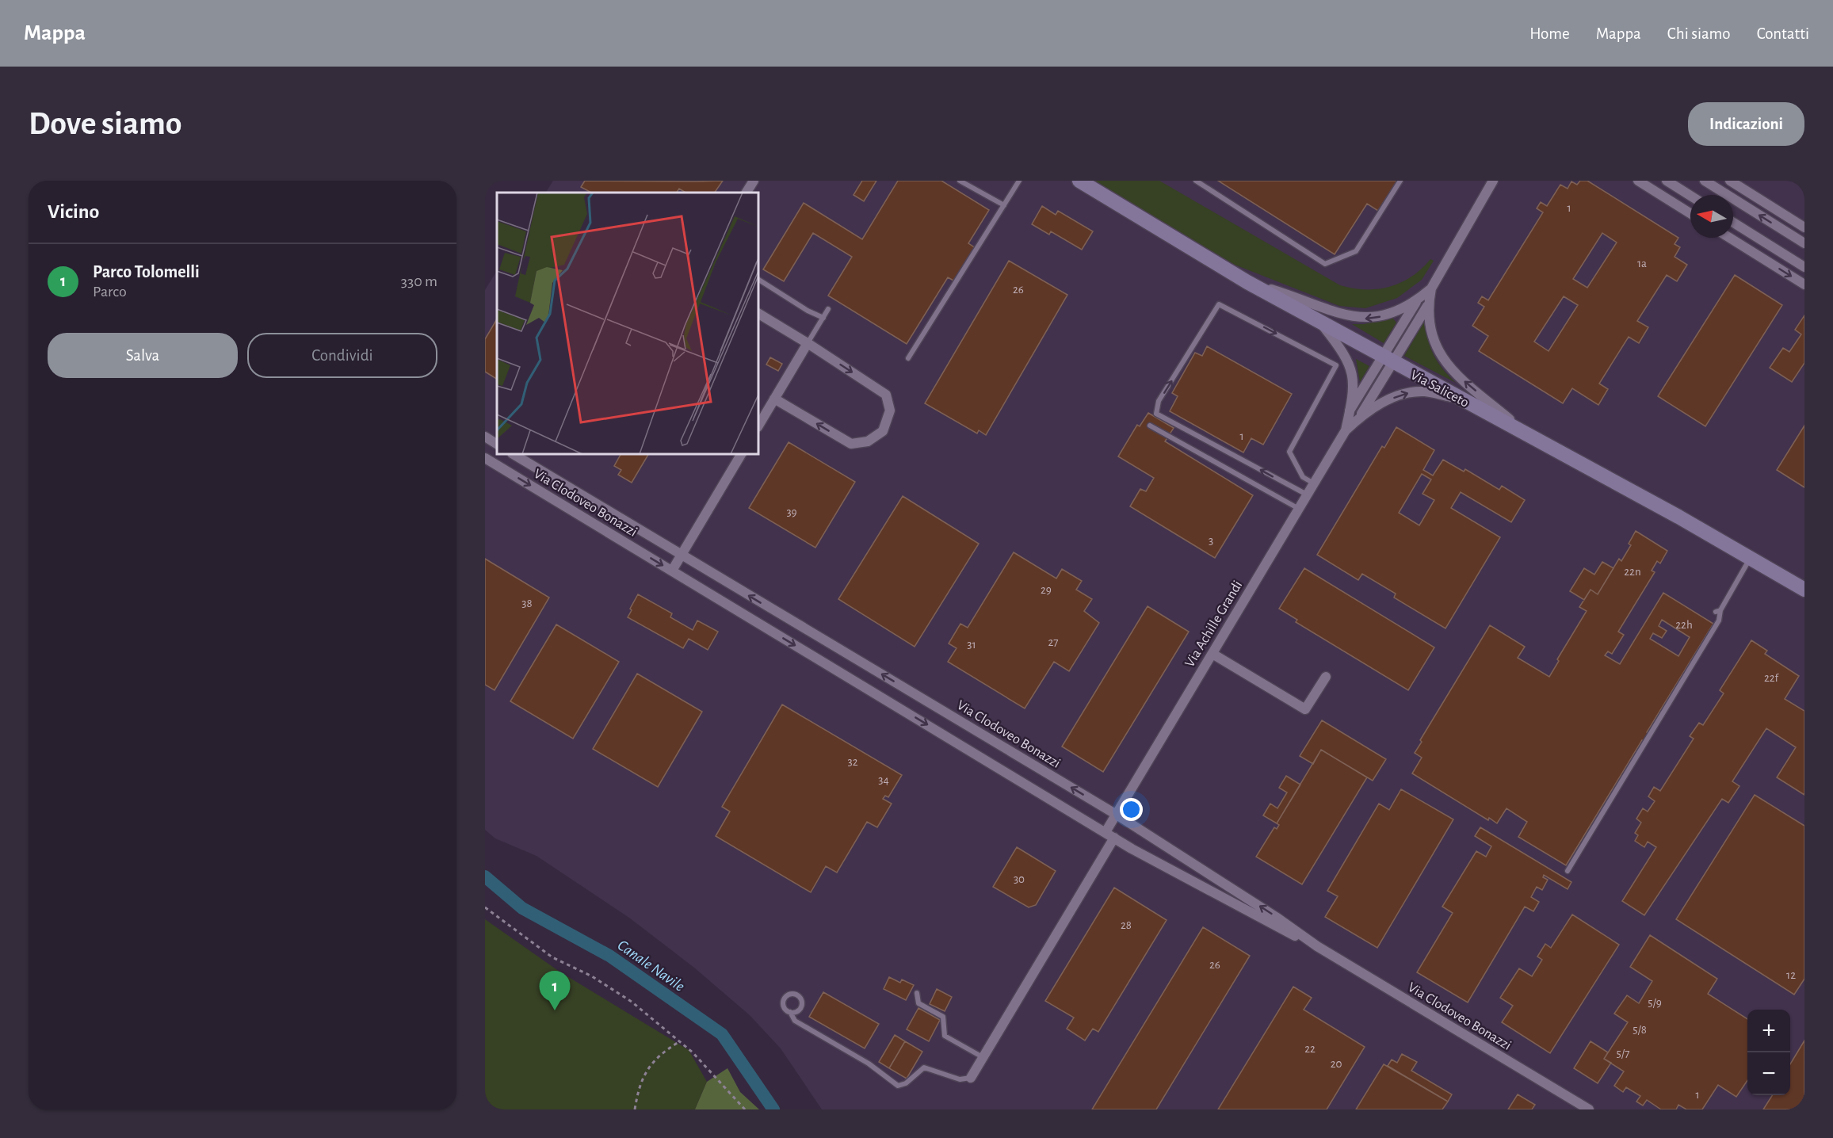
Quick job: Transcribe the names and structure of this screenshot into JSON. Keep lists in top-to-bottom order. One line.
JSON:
{"streets":{"main road":["Via Saliceto"],"street":["Via Clodoveo Bonazzi","Via Achille Grandi"]},"crossings":[["Via Saliceto","Via Achille Grandi"],["Via Clodoveo Bonazzi","Via Achille Grandi"]],"water":["Canale Navile"],"house_numbers":["1","1a","26","1","39","3","22n","29","38","22h","27","31","22f","32","34","30","28","26","12","5/9","5/8","22","5/7","20","1"],"north":"left","page":{"header":"Mappa","nav":["Home","Mappa","Chi siamo","Contatti"],"buttons":["Indicazioni",["Salva","Condividi"]],"title":"Dove siamo","heading":"Vicino","list":[{"mark":"1","name":"Parco Tolomelli","note":"Parco","value":"330 m"}],"pins":"1","map_buttons":["+","−"]}}
